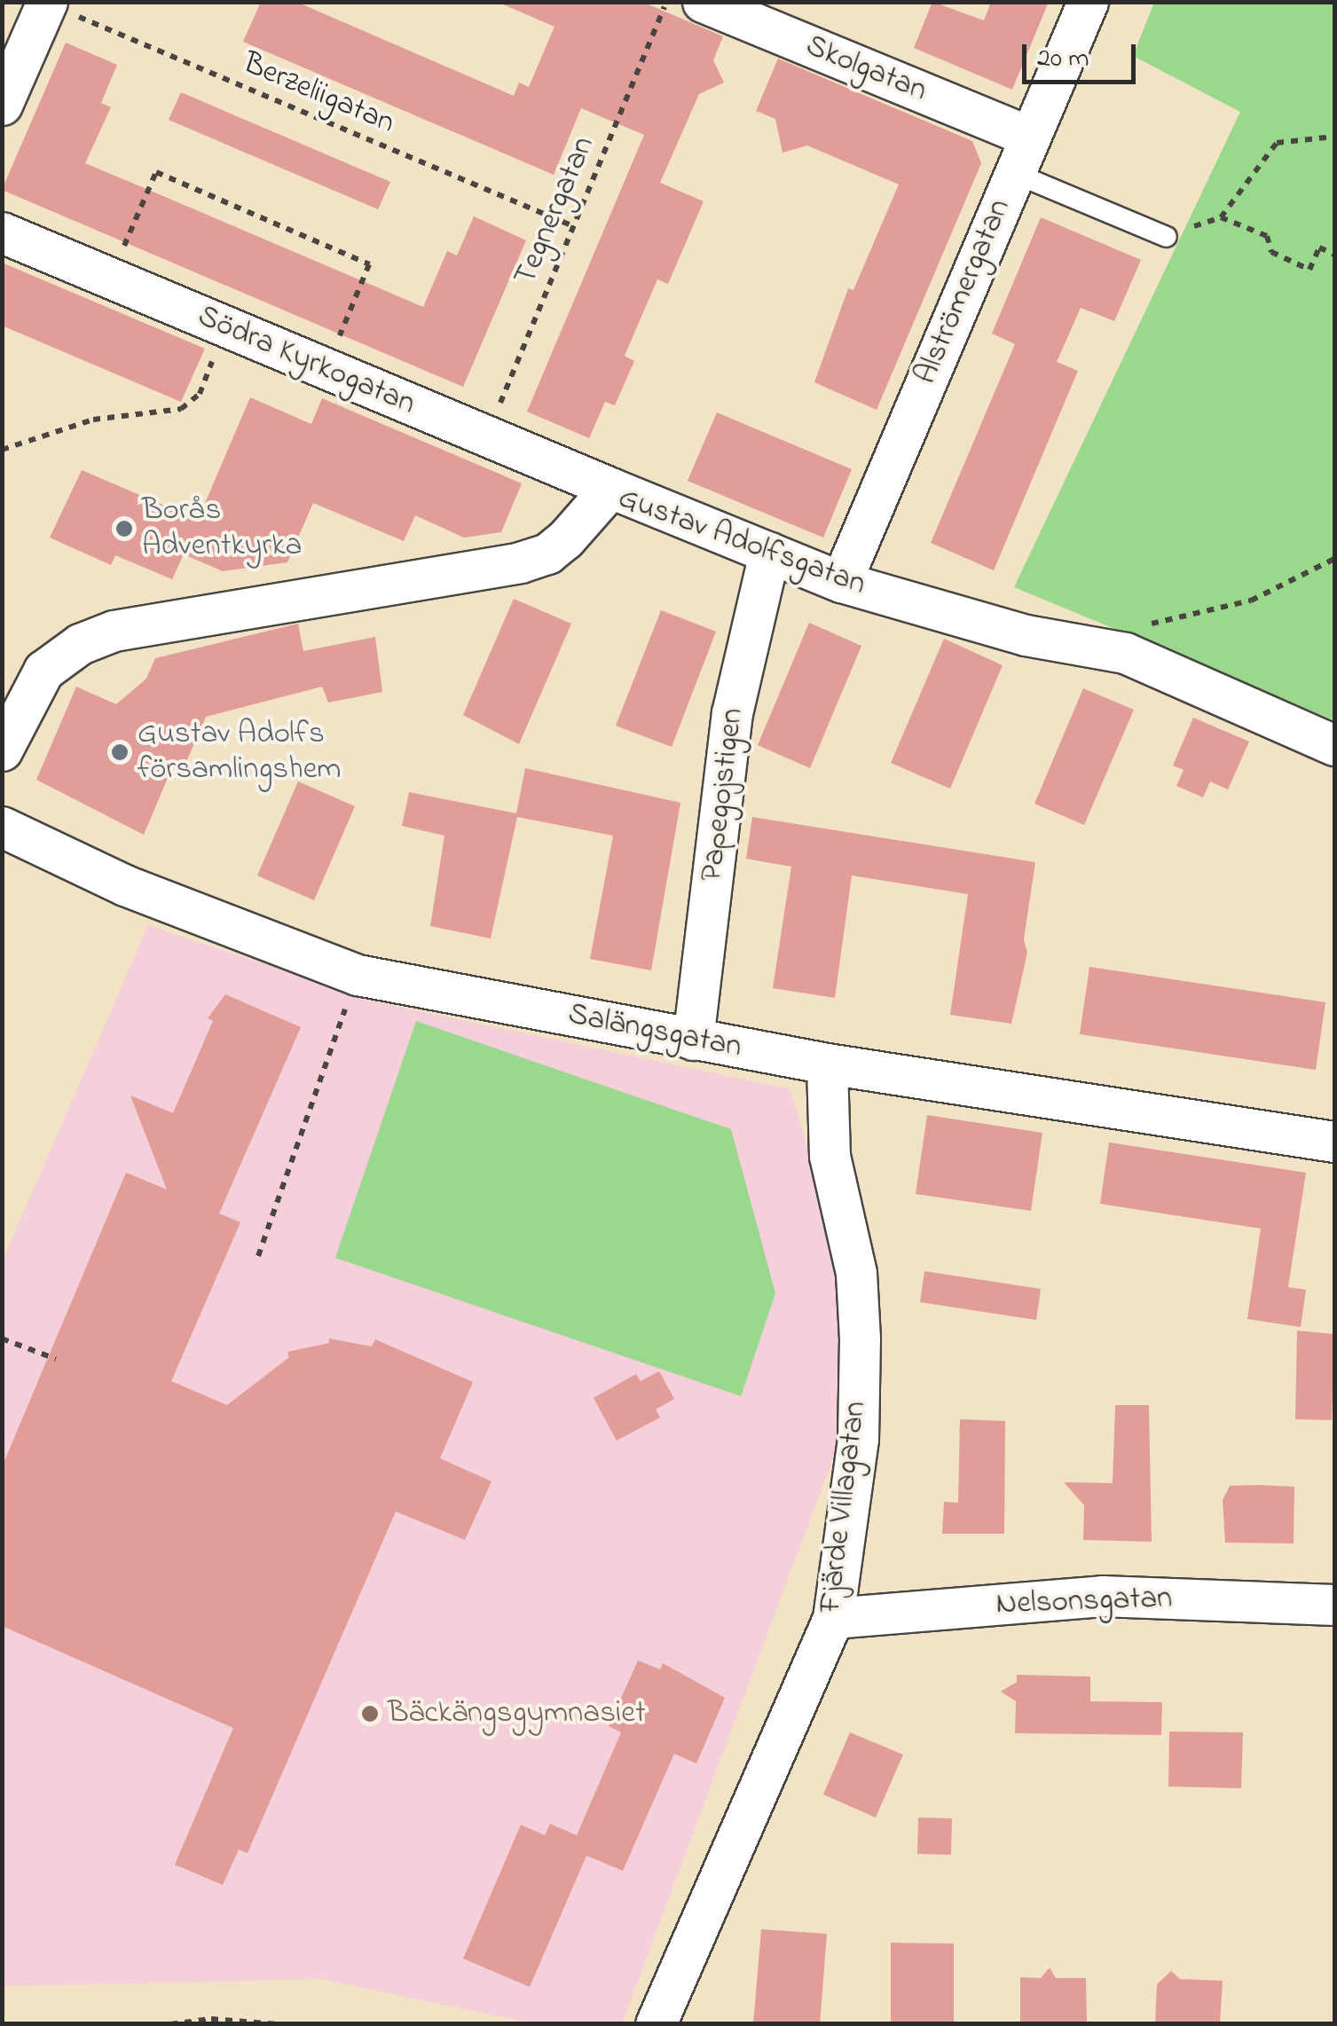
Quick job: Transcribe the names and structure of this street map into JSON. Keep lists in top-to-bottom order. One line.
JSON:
{"streets":{"street":["Skolgatan","Alströmergatan","Södra Kyrkogatan","Gustav Adolfsgatan","Papegojstigen","Salängsgatan","Fjärde Villagatan","Nelsonsgatan"],"path":["Berzeliigatan","Tegnergatan"]},"crossings":[["Skolgatan","Alströmergatan"],["Berzeliigatan","Tegnergatan"],["Tegnergatan","Södra Kyrkogatan"],["Alströmergatan","Gustav Adolfsgatan"],["Södra Kyrkogatan","Gustav Adolfsgatan"],["Gustav Adolfsgatan","Papegojstigen"],["Papegojstigen","Salängsgatan"],["Salängsgatan","Fjärde Villagatan"],["Fjärde Villagatan","Nelsonsgatan"]],"places":["Borås Adventkyrka","Gustav Adolfs församlingshem","Bäckängsgymnasiet"],"scale_bar":"20 m"}
